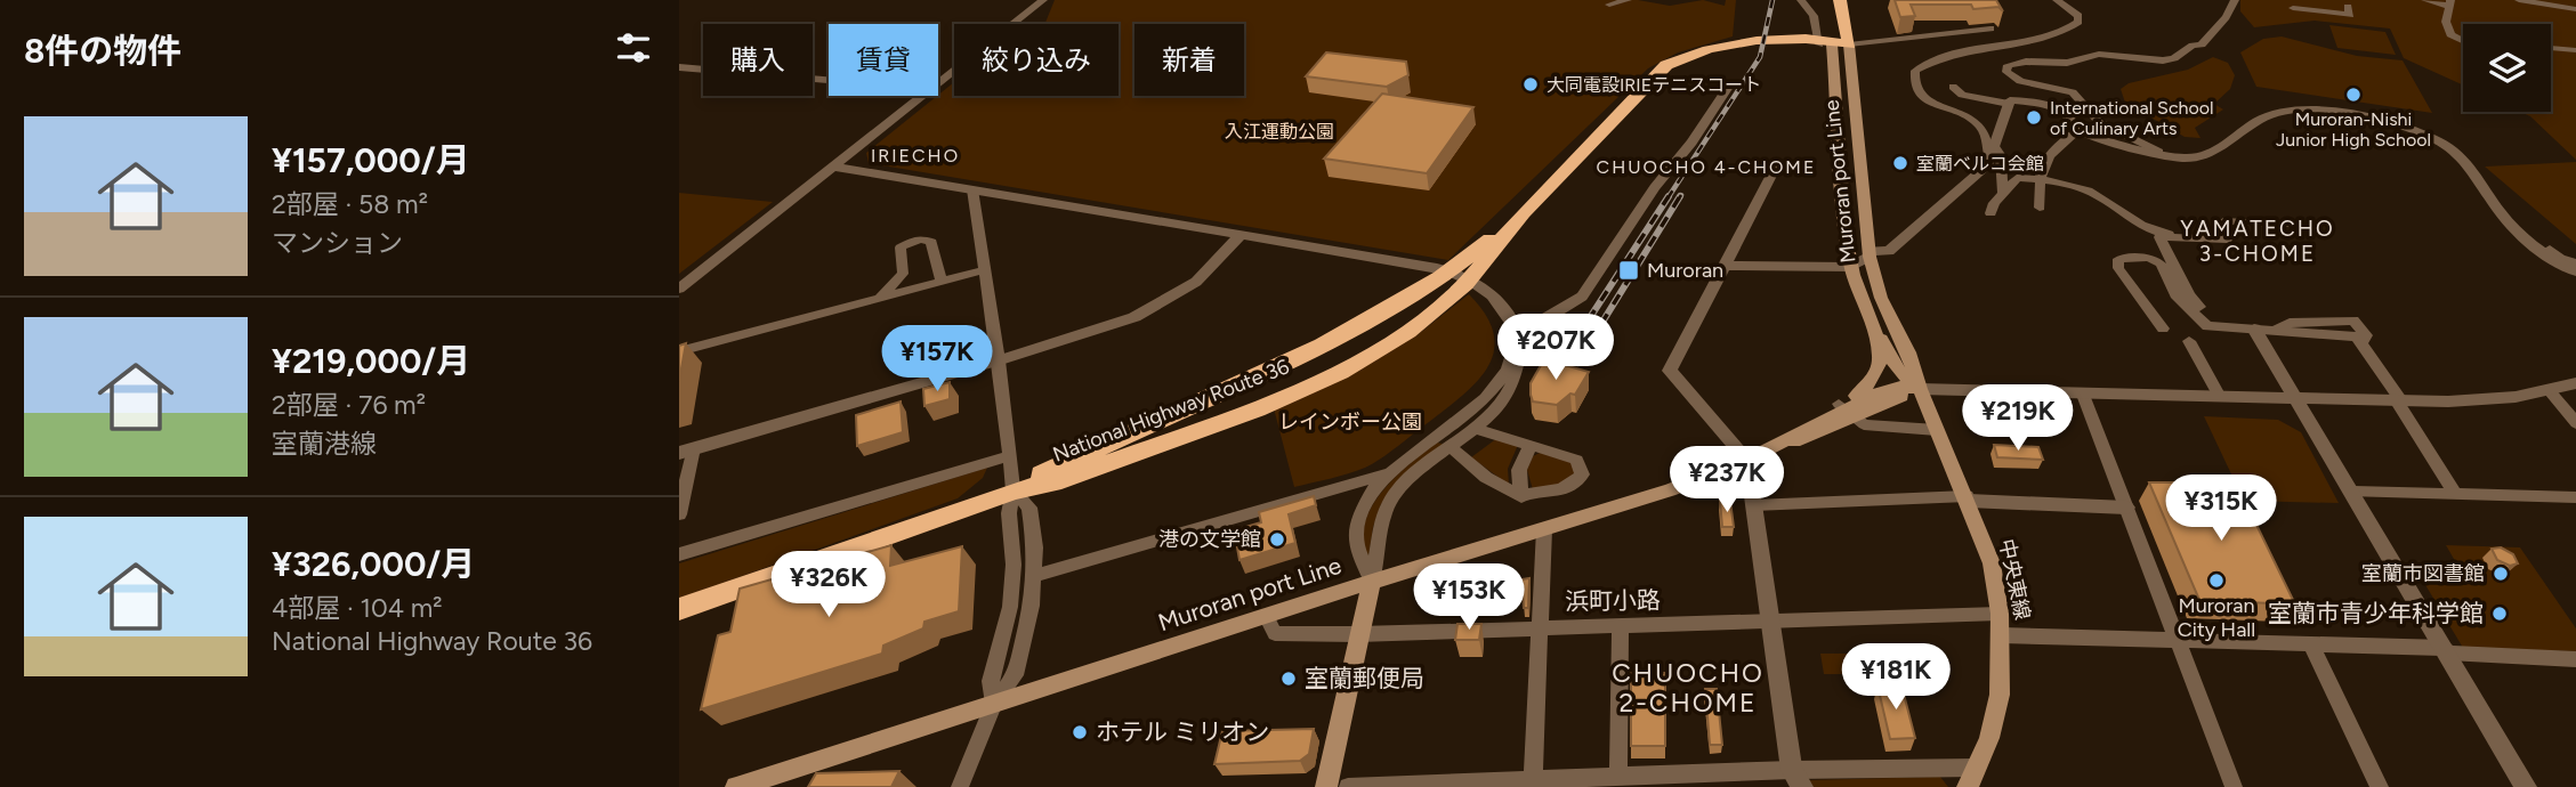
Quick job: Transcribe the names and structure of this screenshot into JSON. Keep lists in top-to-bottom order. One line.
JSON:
{"streets":{"highway":["National Highway Route 36"],"main road":["Muroran port Line","中央東線"],"street":["浜町小路"]},"crossings":[["Muroran port Line","National Highway Route 36"],["Muroran port Line","中央東線"],["Muroran port Line","浜町小路"],["中央東線","浜町小路"]],"districts":["IRIECHO","CHUOCHO 4-CHOME","YAMATECHO 3-CHOME","CHUOCHO 2-CHOME"],"parks":["入江運動公園","レインボー公園"],"places":{"other":["大同電設IRIEテニスコート","Muroran-Nishi Junior High School","International School of Culinary Arts","室蘭ベルコ会館","港の文学館","室蘭市図書館","Muroran City Hall","室蘭市青少年科学館","室蘭郵便局","ホテル ミリオン"],"transit":["Muroran"]},"page":{"heading":"8件の物件","chip":["購入","賃貸","絞り込み","新着"],"list":[{"name":"¥157,000/月","note":"2部屋 · 58 m² · マンション"},{"name":"¥219,000/月","note":"2部屋 · 76 m² · 室蘭港線"},{"name":"¥326,000/月","note":"4部屋 · 104 m² · National Highway Route 36"}],"price":["¥207K","¥157K","¥219K","¥237K","¥315K","¥326K","¥153K","¥181K"]}}
